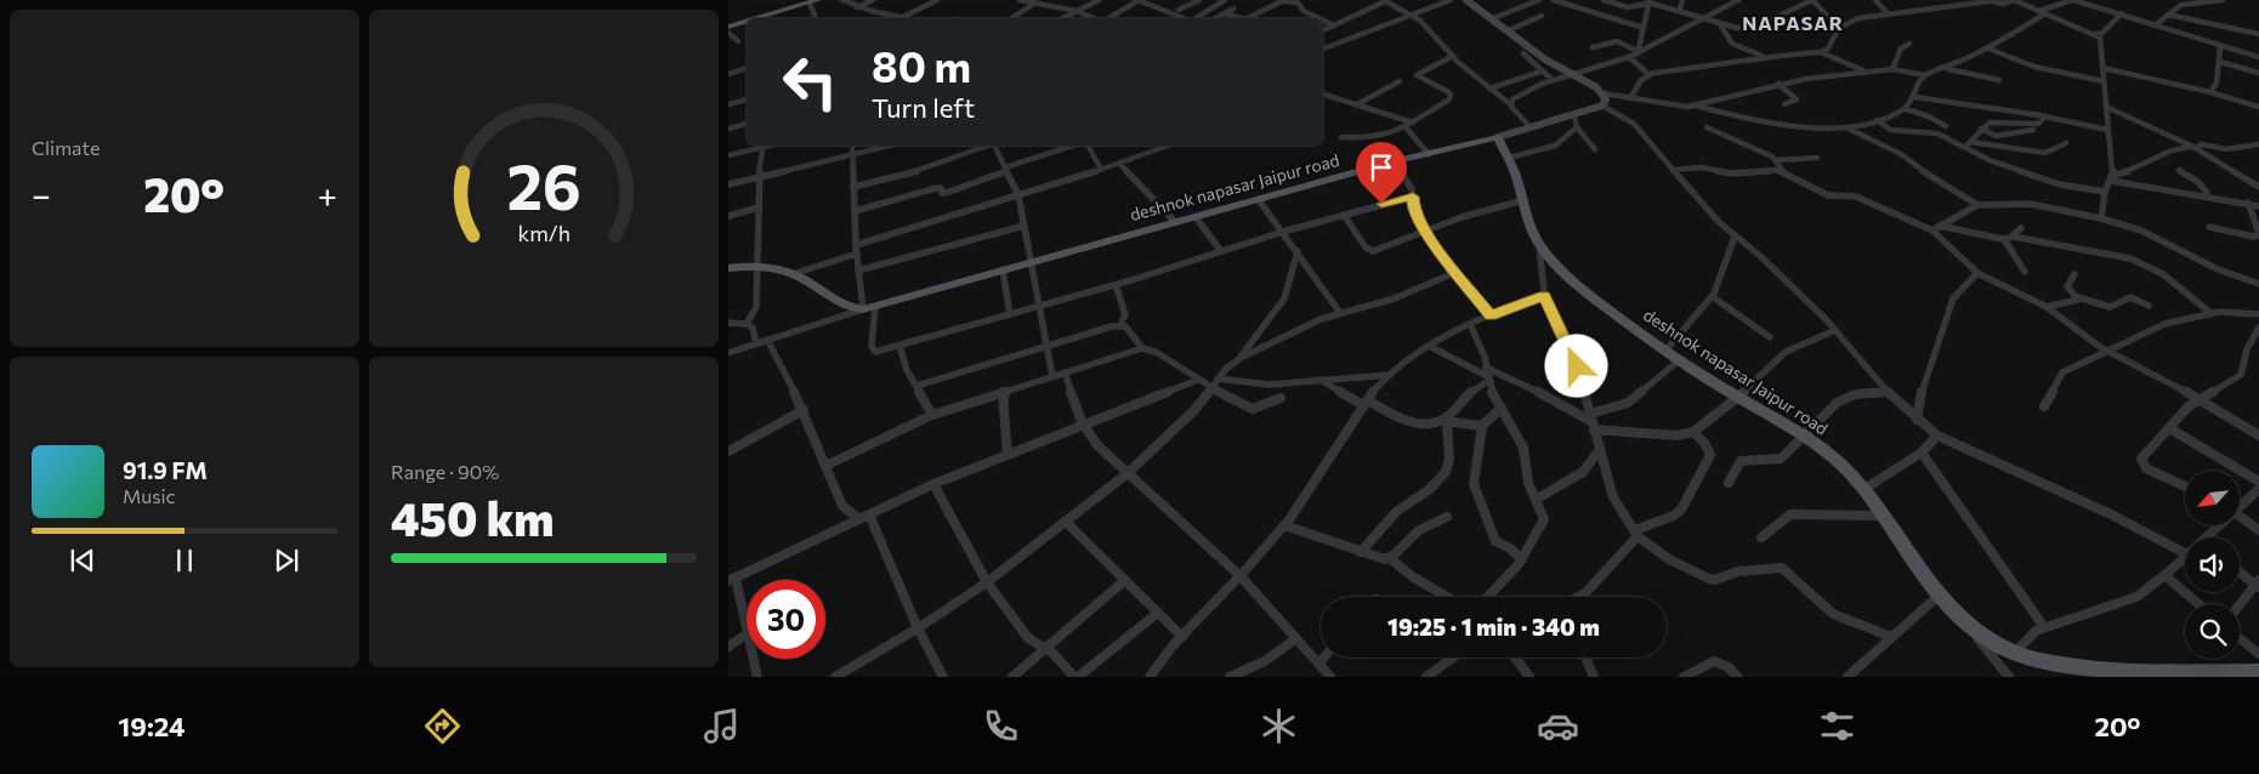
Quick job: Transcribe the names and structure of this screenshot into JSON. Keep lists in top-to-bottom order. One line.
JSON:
{"streets":{"main road":["deshnok napasar Jaipur road"]},"districts":["NAPASAR"],"north":"bottom left","page":{"tile":["Climate",["Range · 90%","450 km"]],"turn":["80 m","Turn left"],"heat":["−","20°","+"],"song":["91.9 FM","Music"],"limit":"30","trip":"19:25 · 1 min · 340 m","tabs":["19:24","20°"],"gauge":["26","km/h"]}}
